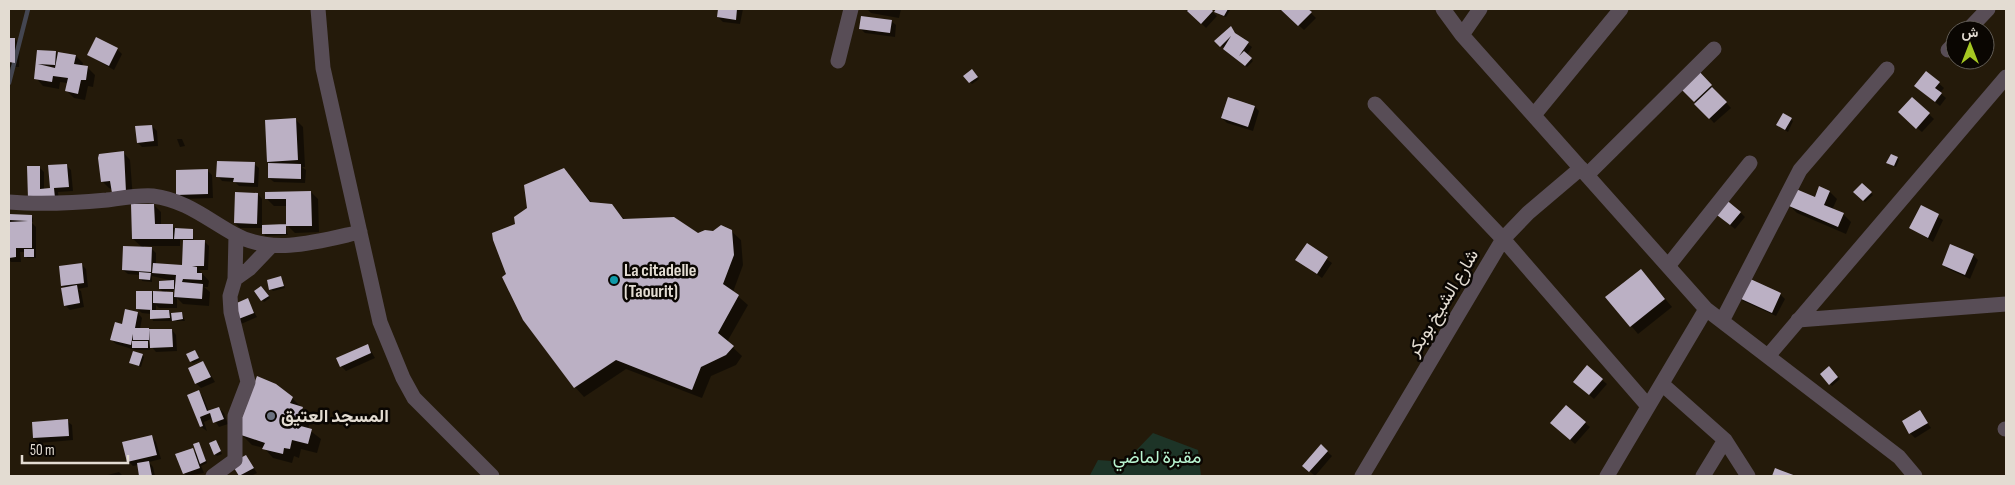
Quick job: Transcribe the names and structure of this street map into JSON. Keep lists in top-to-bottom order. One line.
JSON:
{"streets":{"street":["شارع الشيخ بوبكر"]},"parks":["مقبرة لماضي"],"places":["La citadelle (Taourit)","المسجد العتيق"],"scale_bar":"50 m","north":"top"}
